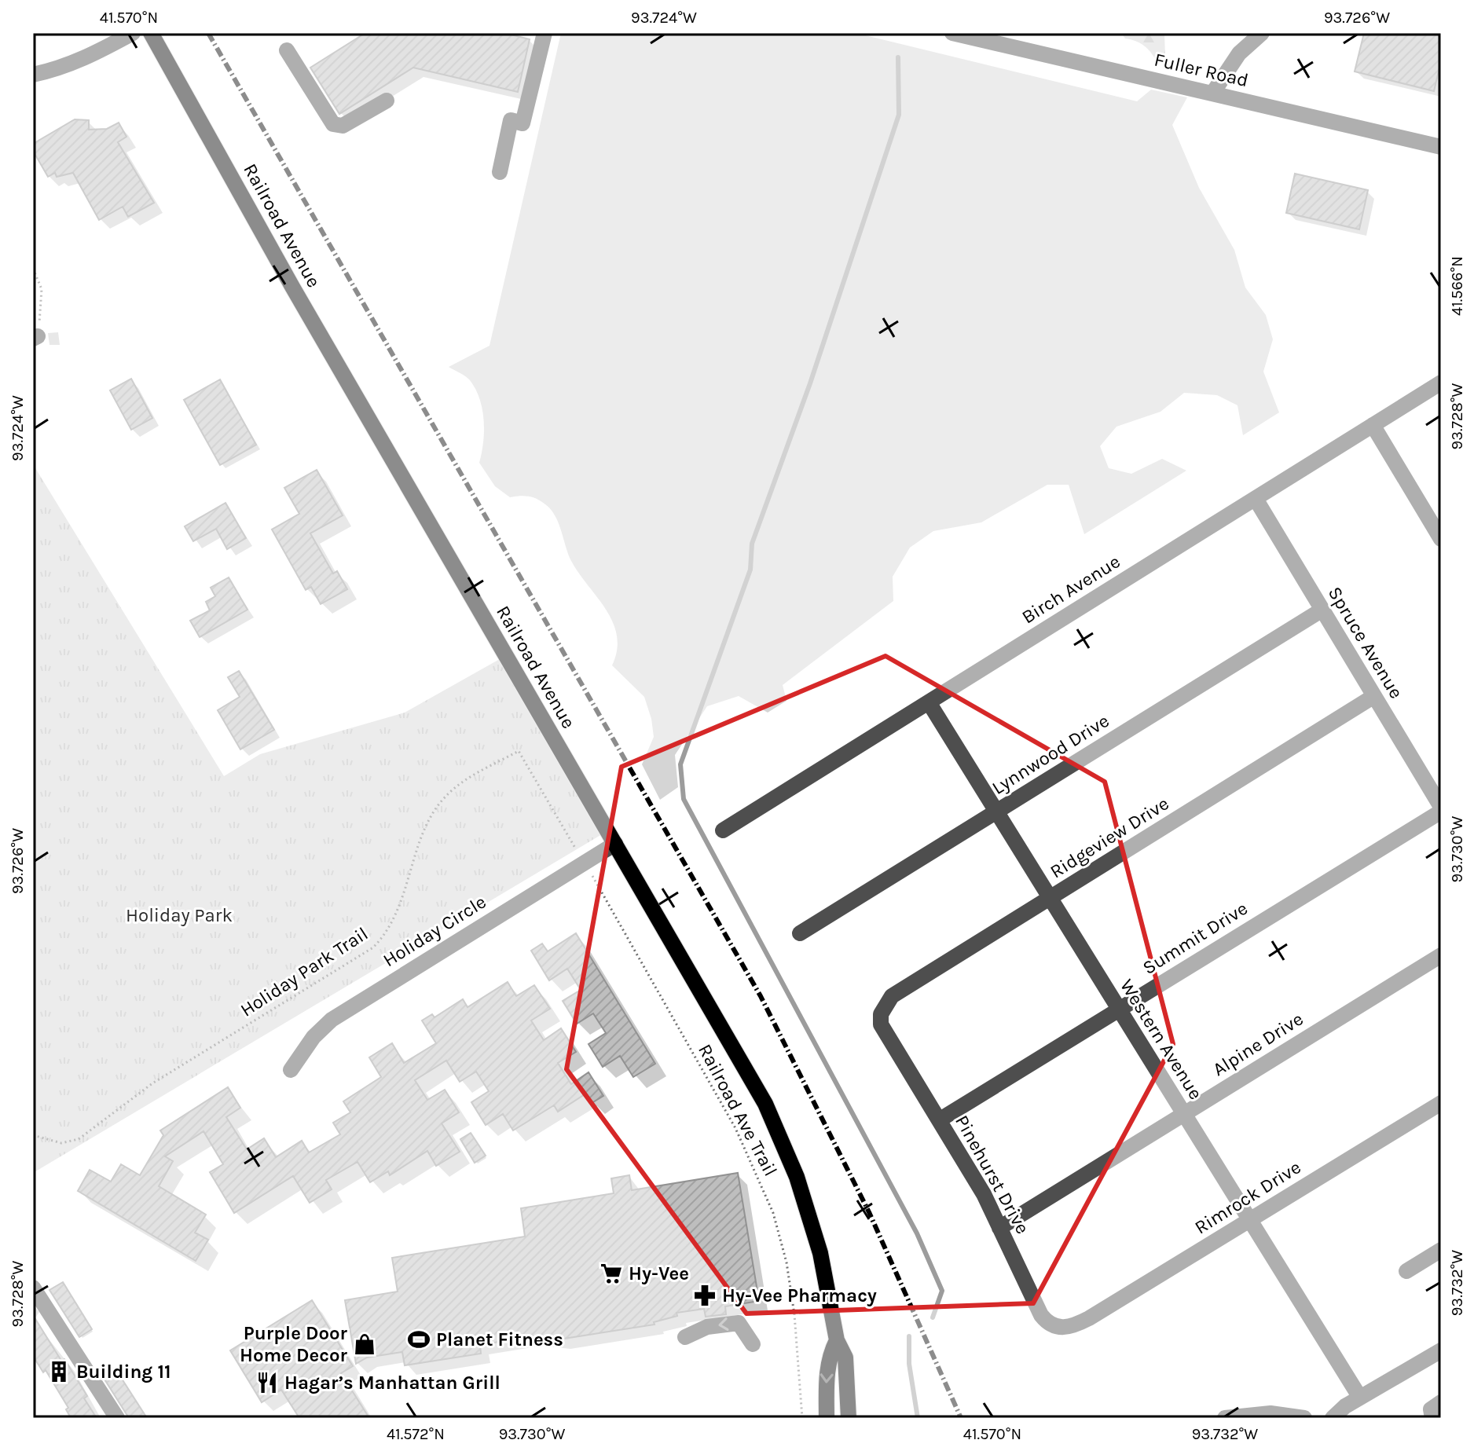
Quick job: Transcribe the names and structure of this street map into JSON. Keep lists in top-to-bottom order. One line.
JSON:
{"streets":{"main road":["Railroad Avenue"],"street":["Fuller Road","Birch Avenue","Spruce Avenue","Lynnwood Drive","Ridgeview Drive","Holiday Circle","Summit Drive","Western Avenue","Alpine Drive","Pinehurst Drive","Rimrock Drive"],"path":["Holiday Park Trail","Railroad Ave Trail"]},"crossings":[["Railroad Avenue","Holiday Circle"],["Birch Avenue","Spruce Avenue"],["Birch Avenue","Western Avenue"],["Spruce Avenue","Lynnwood Drive"],["Spruce Avenue","Ridgeview Drive"],["Spruce Avenue","Summit Drive"],["Lynnwood Drive","Western Avenue"],["Ridgeview Drive","Western Avenue"],["Ridgeview Drive","Pinehurst Drive"],["Summit Drive","Western Avenue"],["Summit Drive","Pinehurst Drive"],["Western Avenue","Alpine Drive"],["Western Avenue","Rimrock Drive"],["Alpine Drive","Pinehurst Drive"],["Pinehurst Drive","Rimrock Drive"]],"parks":["Holiday Park"],"places":{"supermarket":["Hy-Vee"],"pharmacy":["Hy-Vee Pharmacy"],"sports":["Planet Fitness"],"shop":["Purple Door Home Decor"],"building":["Building 11"],"restaurant":["Hagar’s Manhattan Grill"]},"coordinates":["41.570°N","93.724°W","93.726°W","41.566°N","93.728°W","93.730°W","93.732°W","41.572°N"]}
